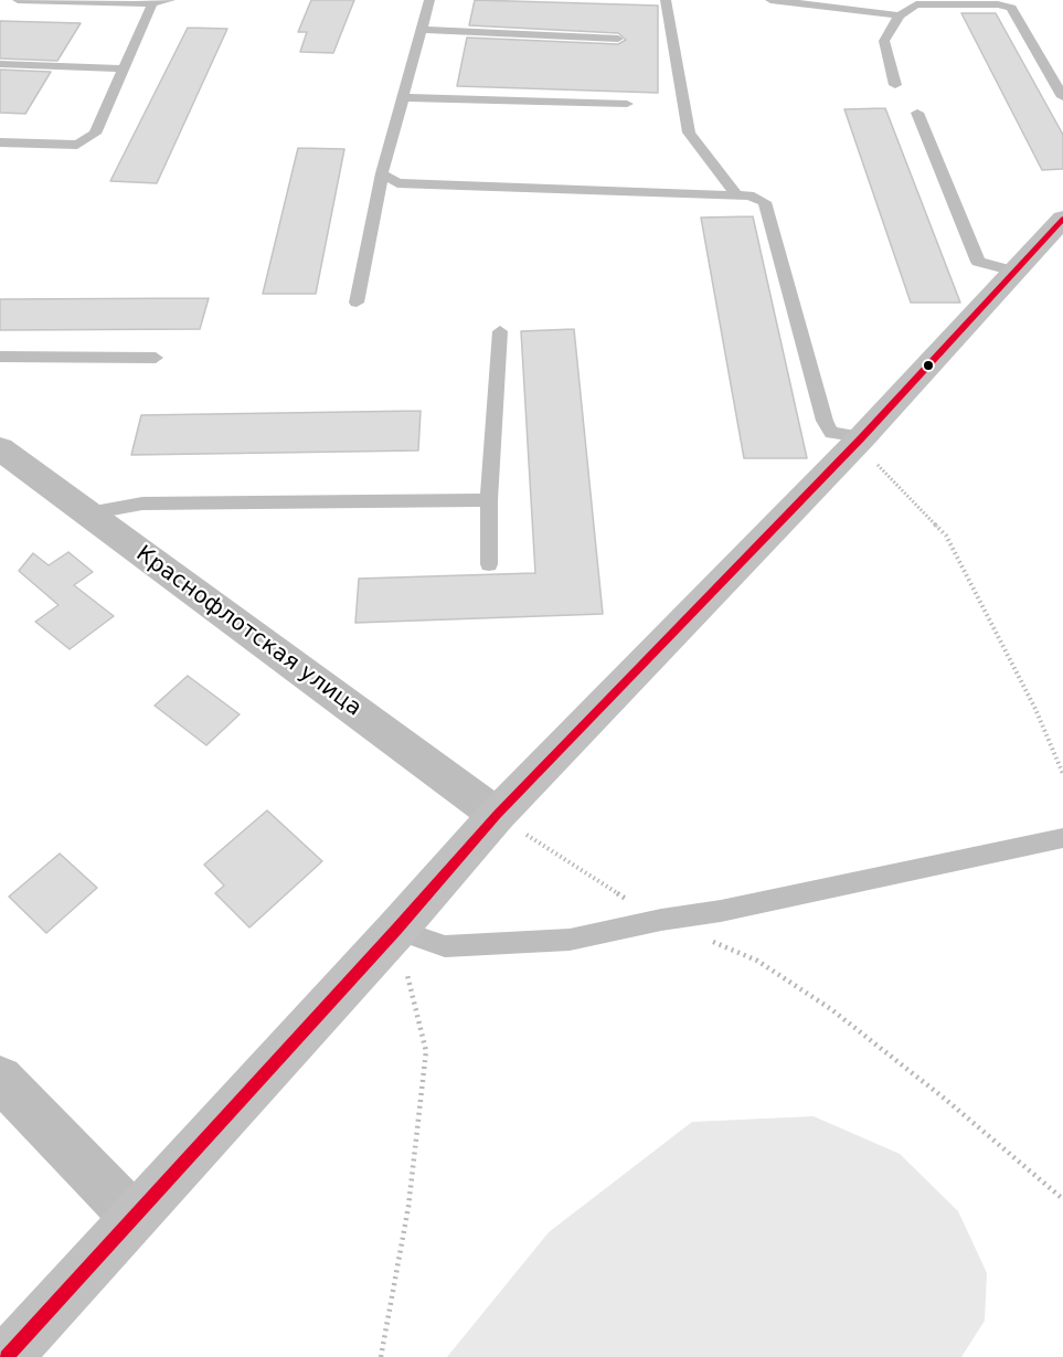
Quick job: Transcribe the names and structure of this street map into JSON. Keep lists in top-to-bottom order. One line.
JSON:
{"streets":{"street":["Краснофлотская улица"]}}
